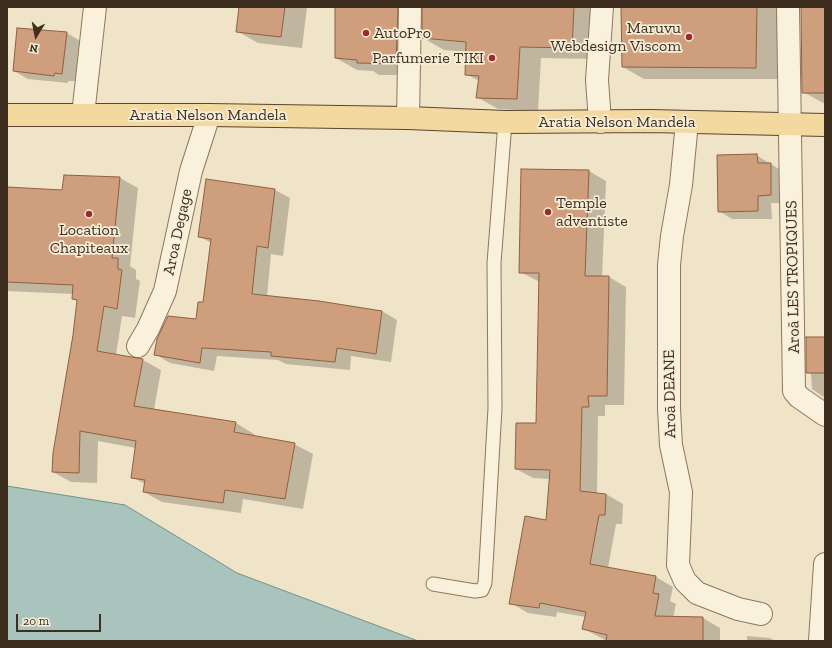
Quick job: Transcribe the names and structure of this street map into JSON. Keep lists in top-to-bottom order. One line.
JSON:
{"streets":{"main road":["Aratia Nelson Mandela"],"street":["Aroa Degage","Aroā LES TROPIQUES","Aroā DEANE"]},"crossings":[["Aratia Nelson Mandela","Aroa Degage"],["Aratia Nelson Mandela","Aroā LES TROPIQUES"],["Aratia Nelson Mandela","Aroā DEANE"]],"places":["AutoPro","Maruvu Webdesign Viscom","Parfumerie TIKI","Temple adventiste","Location Chapiteaux"],"scale_bar":"20 m","north":"bottom"}
